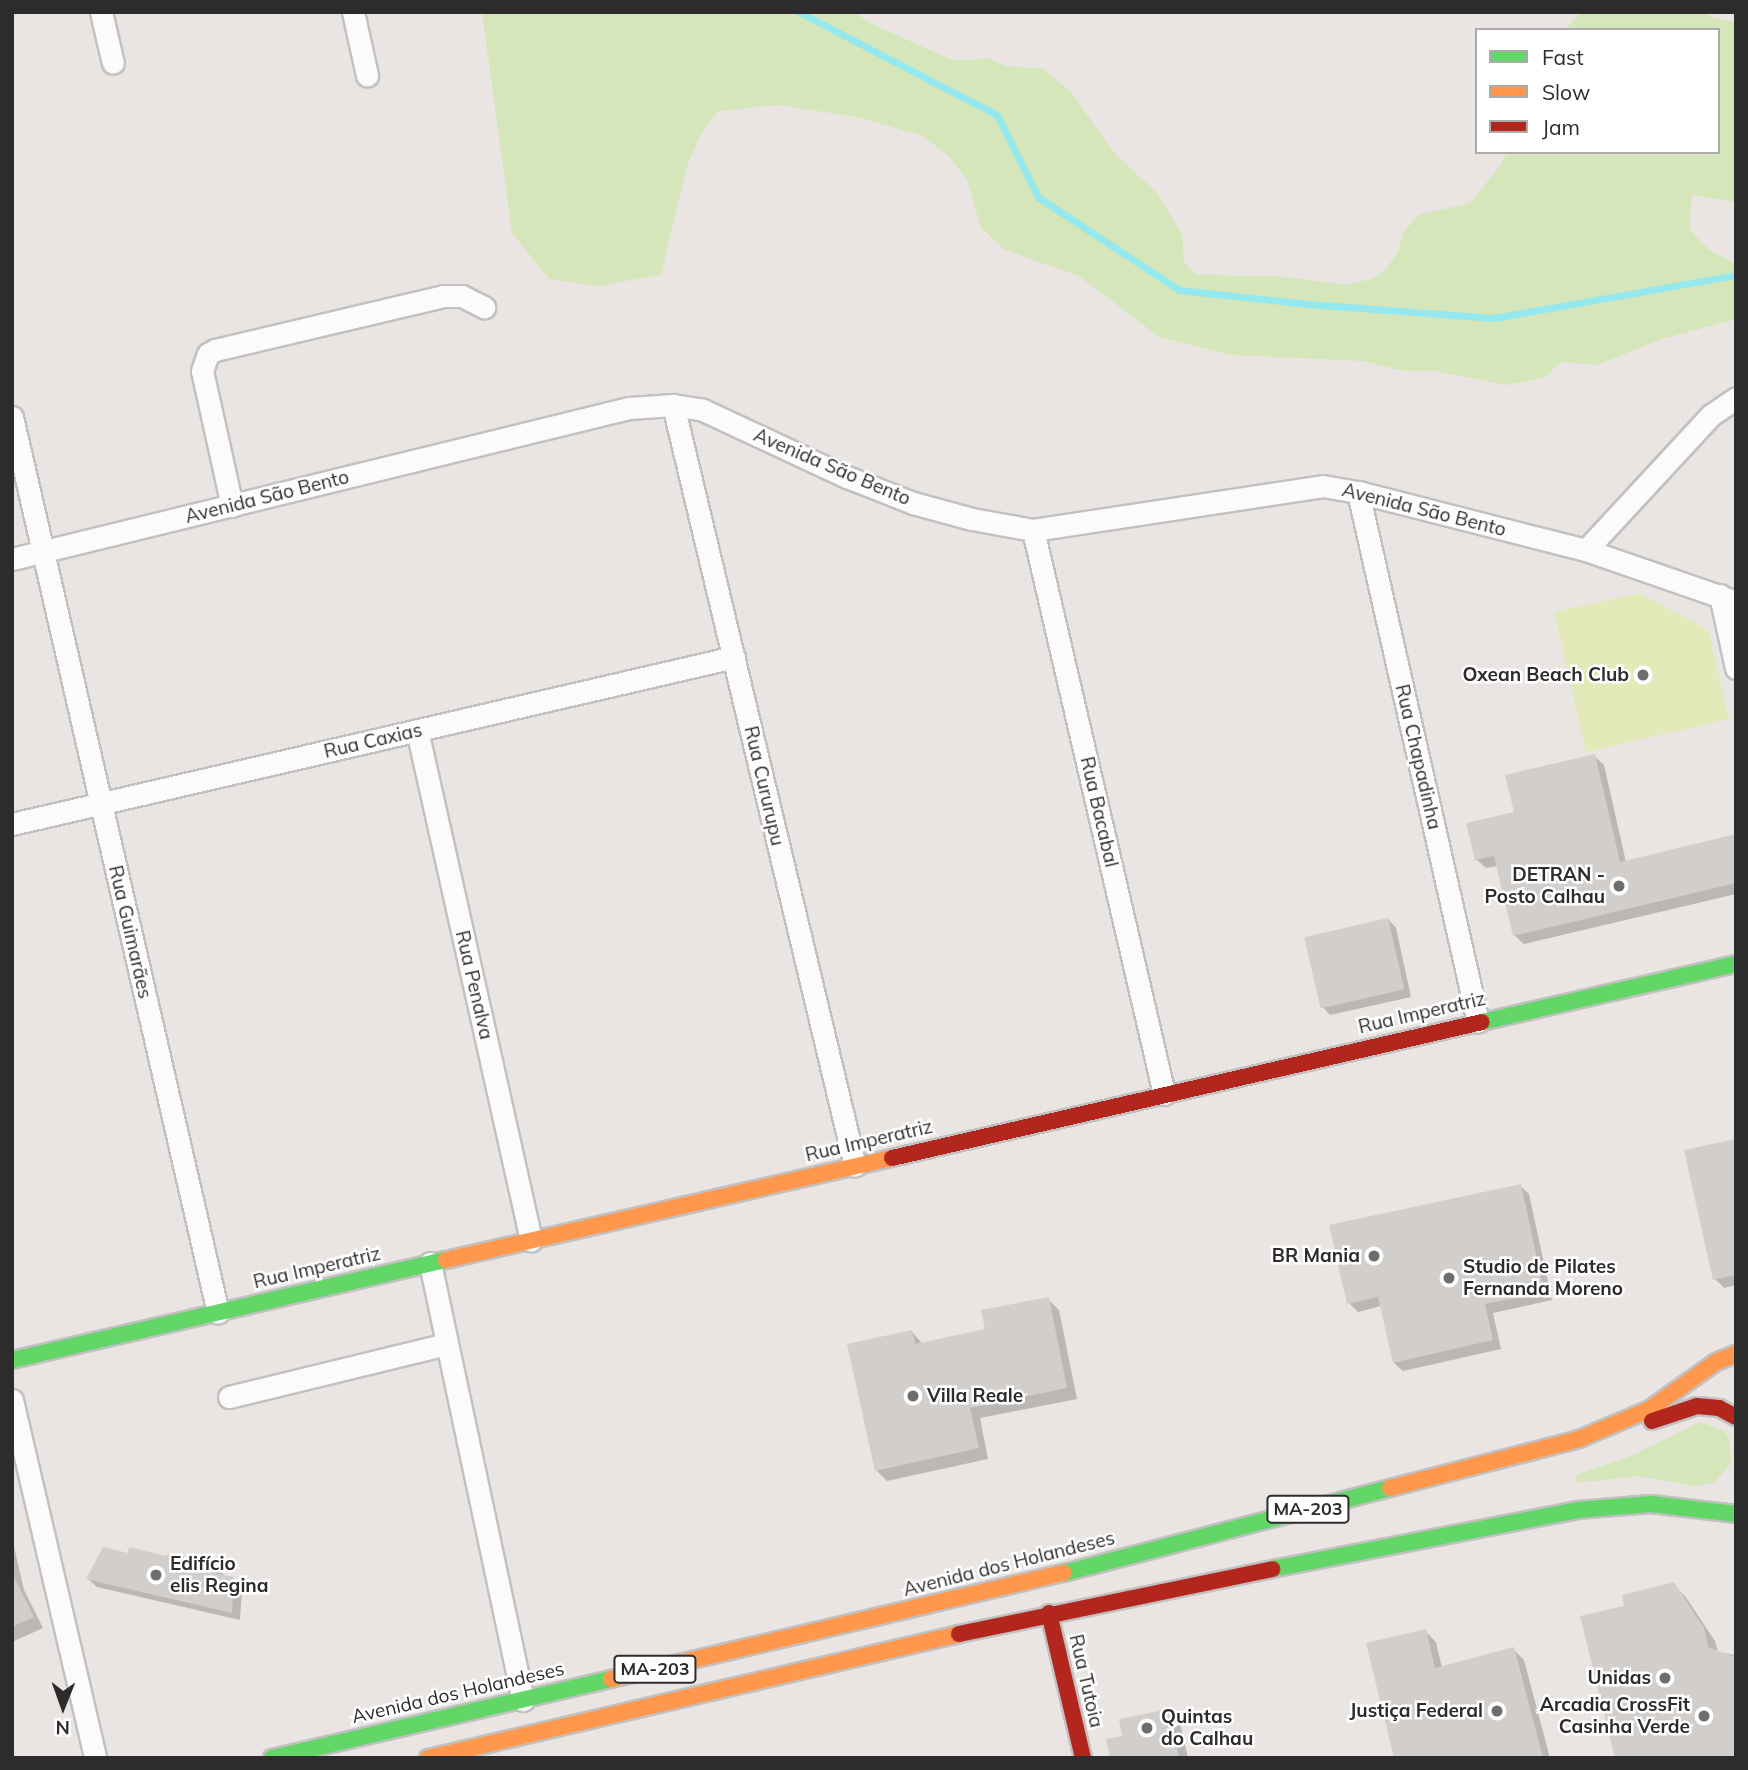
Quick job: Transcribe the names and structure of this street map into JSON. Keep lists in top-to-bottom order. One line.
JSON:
{"streets":{"main road":["Rua Imperatriz","MA-203","Avenida dos Holandeses","Rua Tutoia"],"street":["Avenida São Bento","Rua Caxias","Rua Chapadinha","Rua Cururupu","Rua Bacabal","Rua Guimarães","Rua Penalva"]},"crossings":[["Avenida São Bento","Rua Chapadinha"],["Avenida São Bento","Rua Cururupu"],["Avenida São Bento","Rua Bacabal"],["Avenida São Bento","Rua Guimarães"],["Rua Caxias","Rua Cururupu"],["Rua Caxias","Rua Guimarães"],["Rua Caxias","Rua Penalva"],["Rua Chapadinha","Rua Imperatriz"],["Rua Cururupu","Rua Imperatriz"],["Rua Bacabal","Rua Imperatriz"],["Rua Guimarães","Rua Imperatriz"],["Rua Penalva","Rua Imperatriz"],["MA-203","Rua Tutoia"]],"places":["Oxean Beach Club","DETRAN - Posto Calhau","BR Mania","Studio de Pilates Fernanda Moreno","Villa Reale","Edifício elis Regina","Unidas","Justiça Federal","Arcadia CrossFit Casinha Verde","Quintas do Calhau"],"legend":["Fast","Slow","Jam"],"north":"bottom"}
